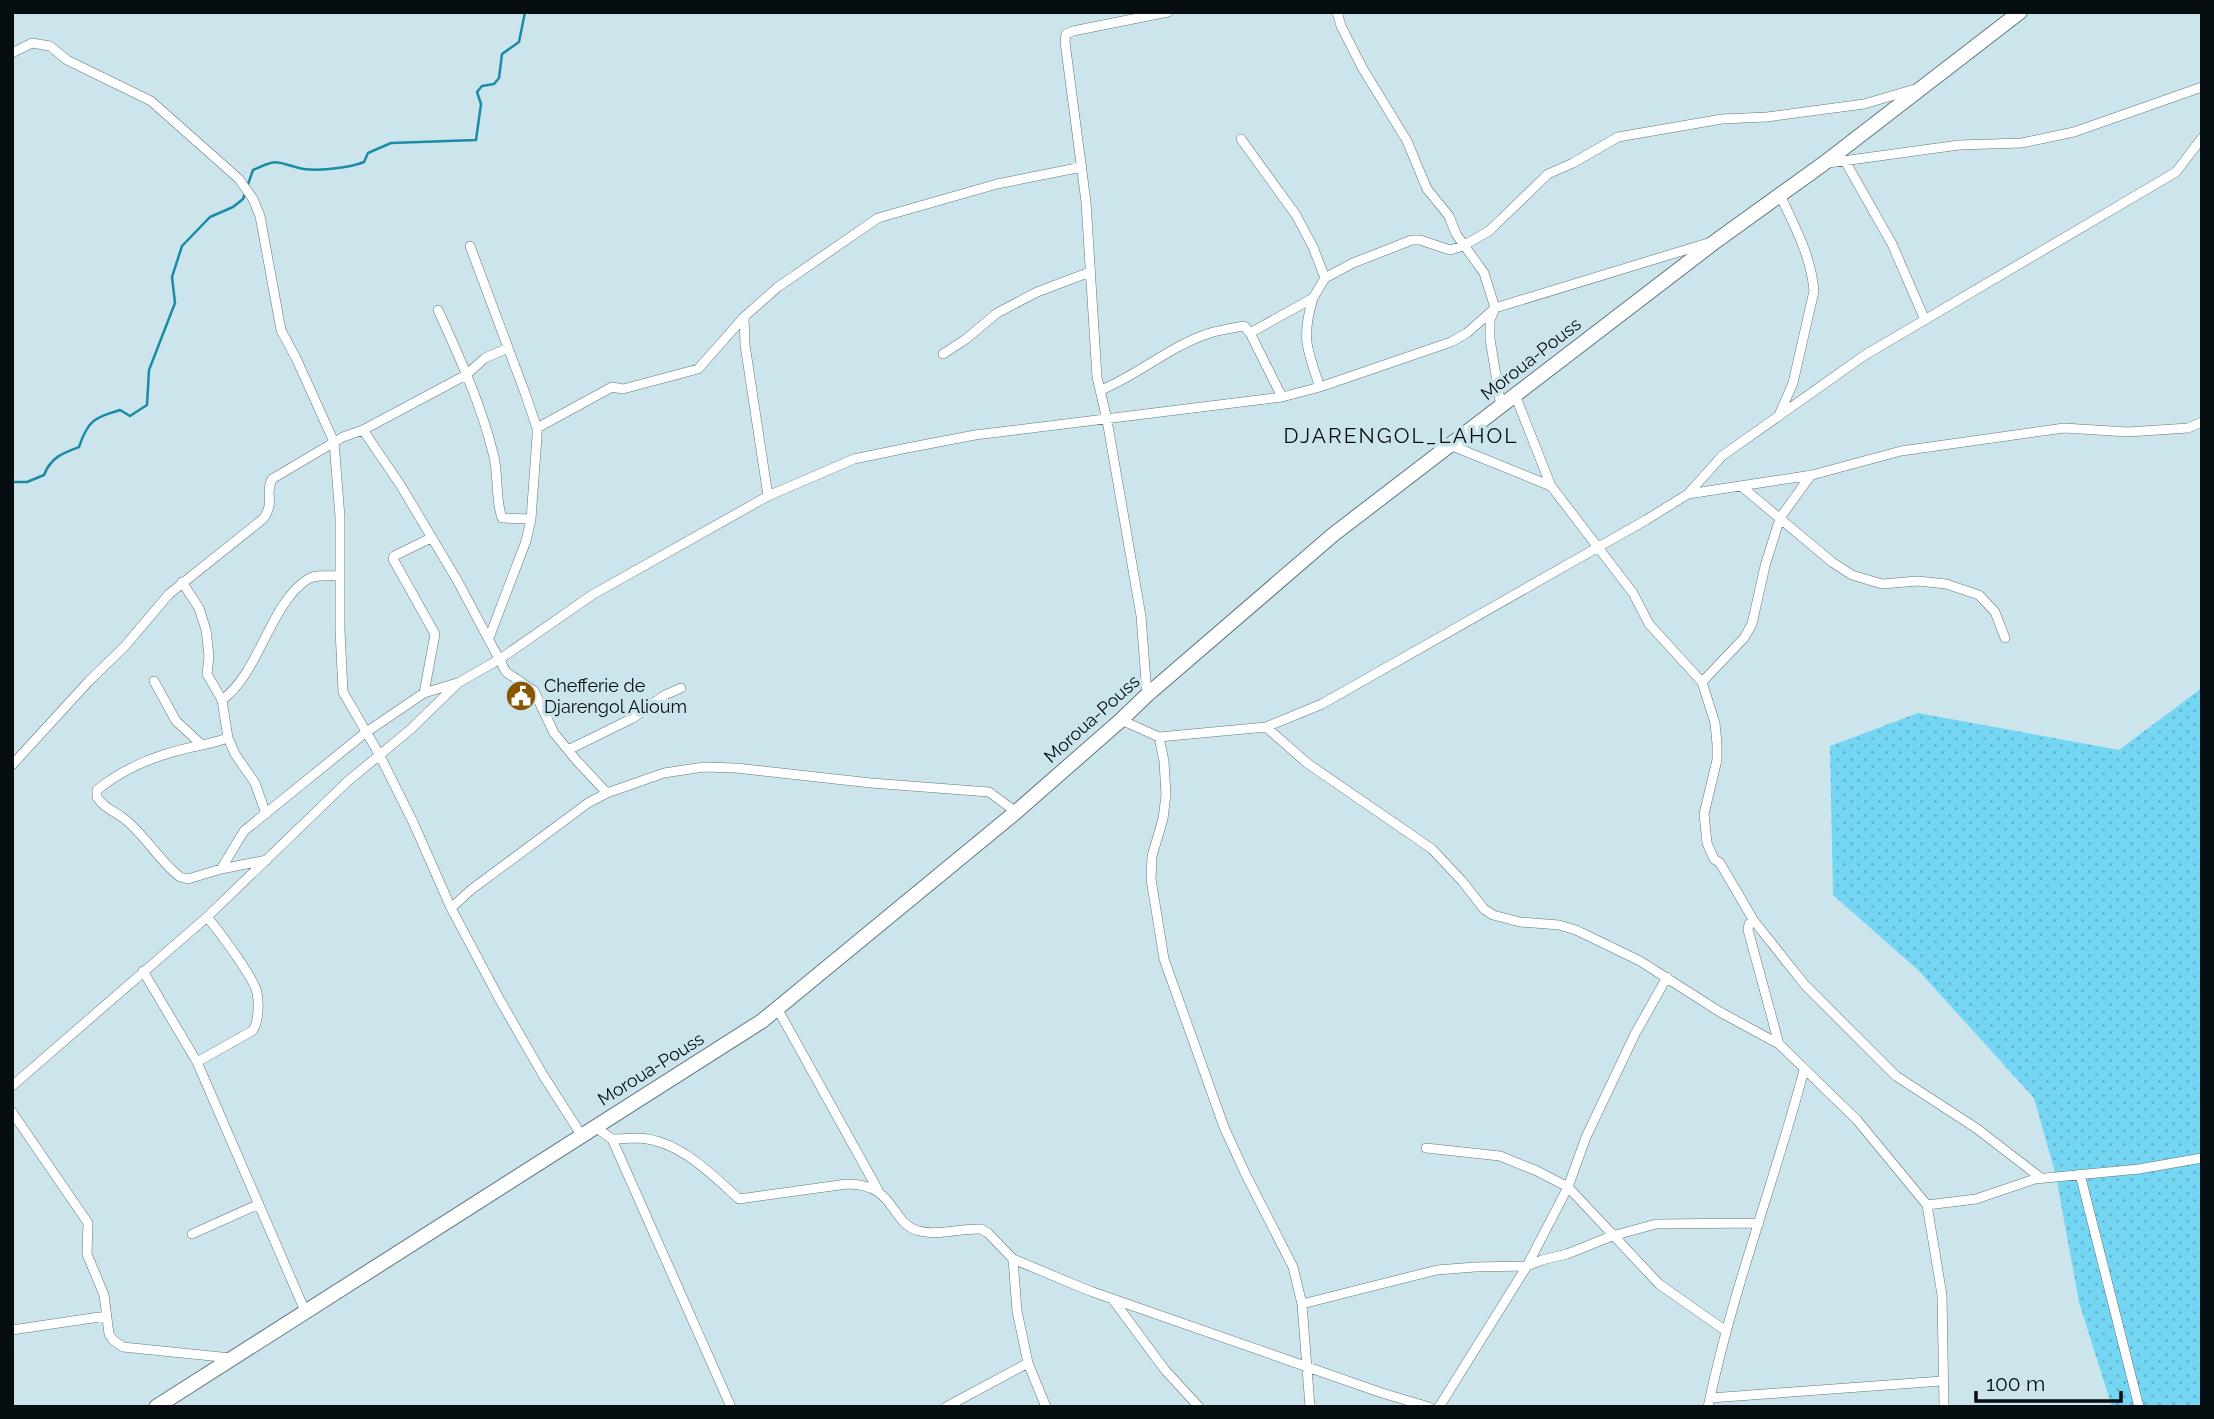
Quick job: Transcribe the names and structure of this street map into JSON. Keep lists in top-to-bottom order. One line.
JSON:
{"streets":{"main road":["Moroua-Pouss"]},"districts":["DJARENGOL_LAHOL"],"places":{"public building":["Chefferie de Djarengol Alioum"]},"scale_bar":"100 m"}
